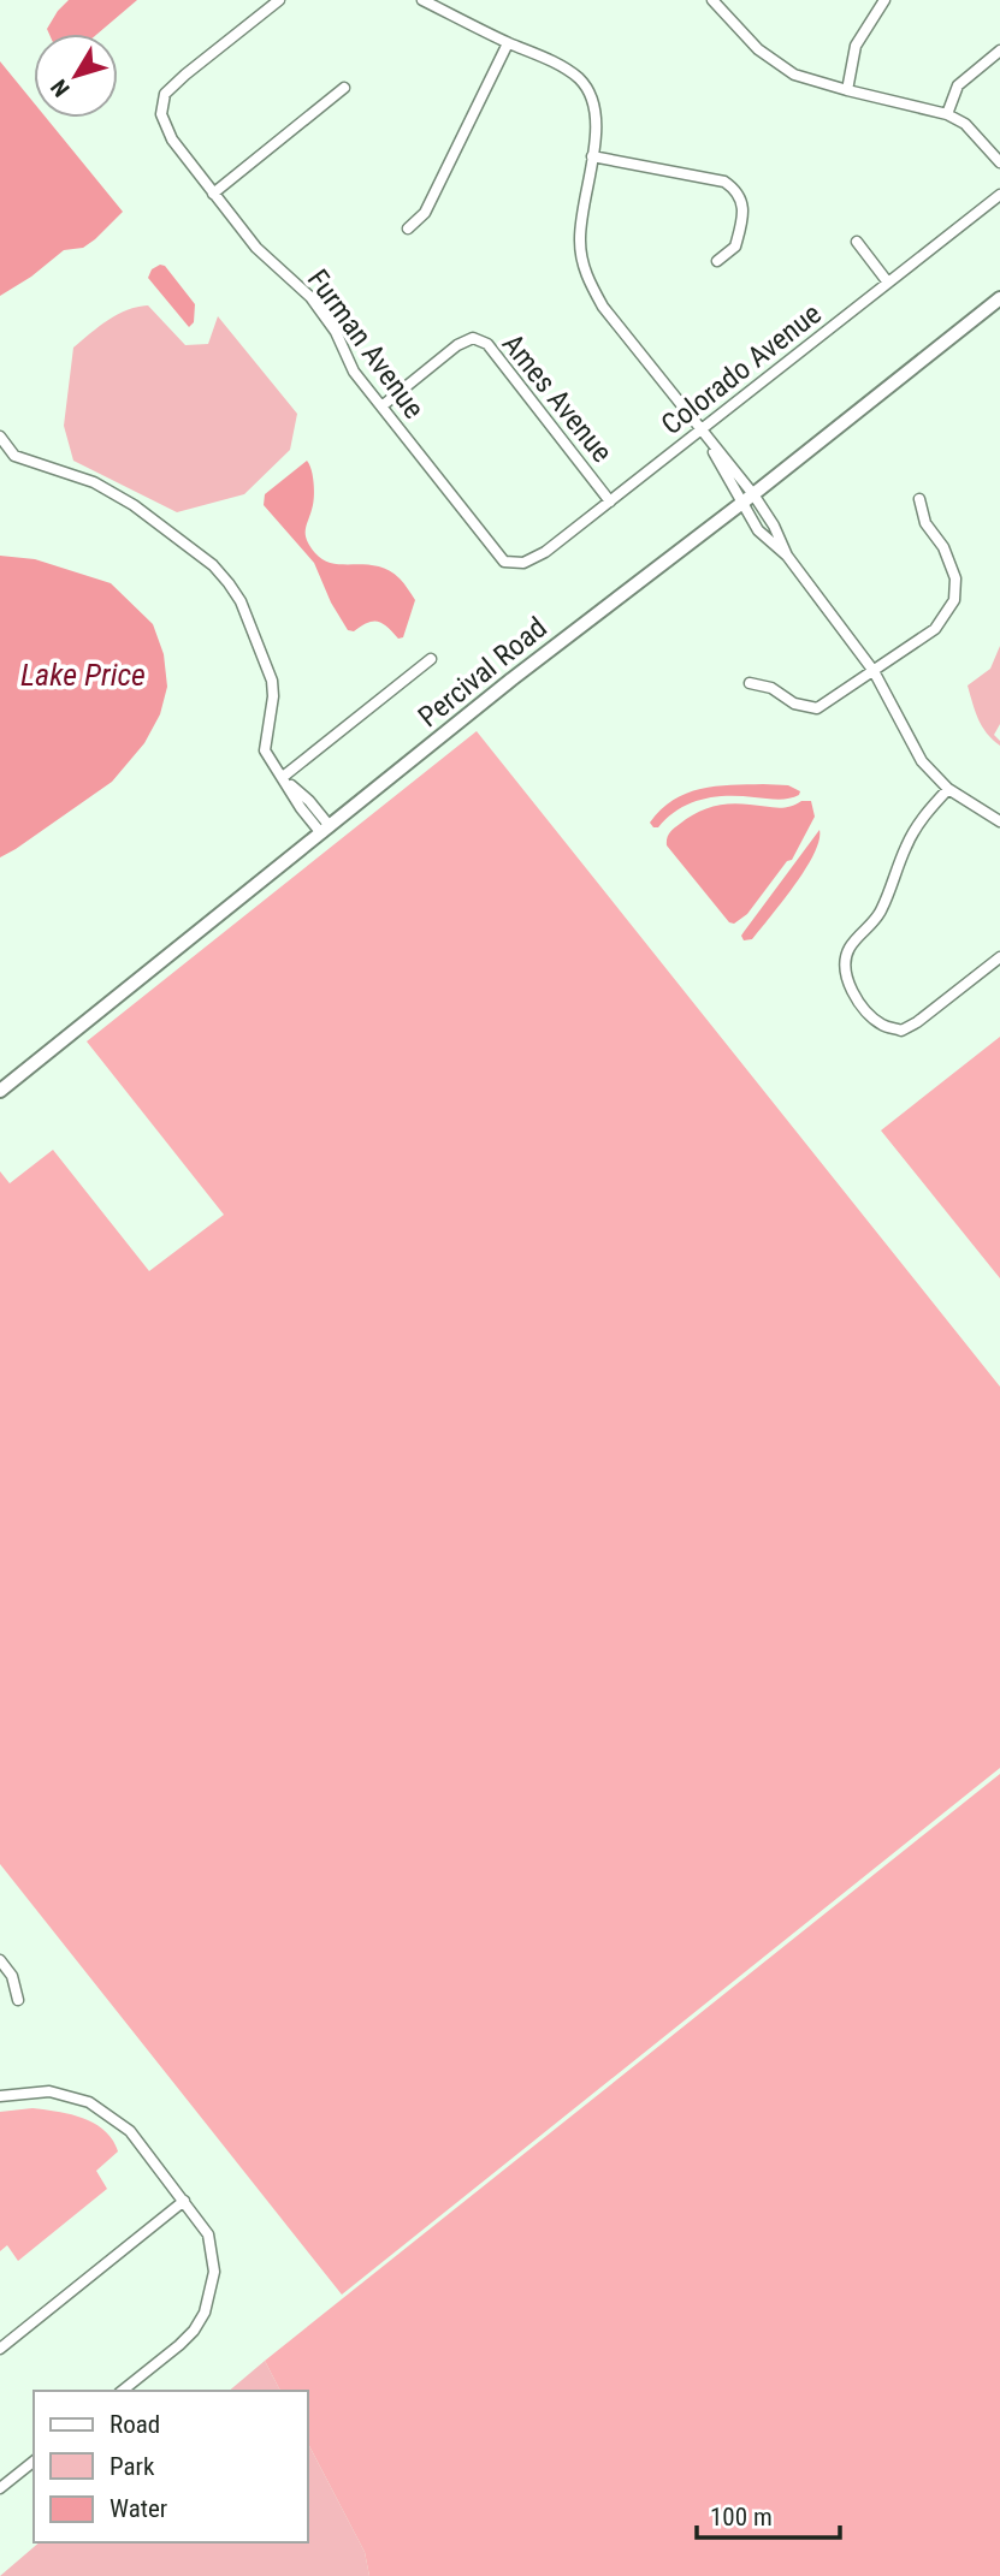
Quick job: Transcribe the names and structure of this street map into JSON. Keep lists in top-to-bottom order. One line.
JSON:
{"streets":{"street":["Furman Avenue","Colorado Avenue","Ames Avenue","Percival Road"]},"crossings":[["Furman Avenue","Colorado Avenue"],["Furman Avenue","Ames Avenue"],["Colorado Avenue","Ames Avenue"]],"water":["Lake Price"],"legend":["Road","Park","Water"],"scale_bar":"100 m","north":"bottom left"}
